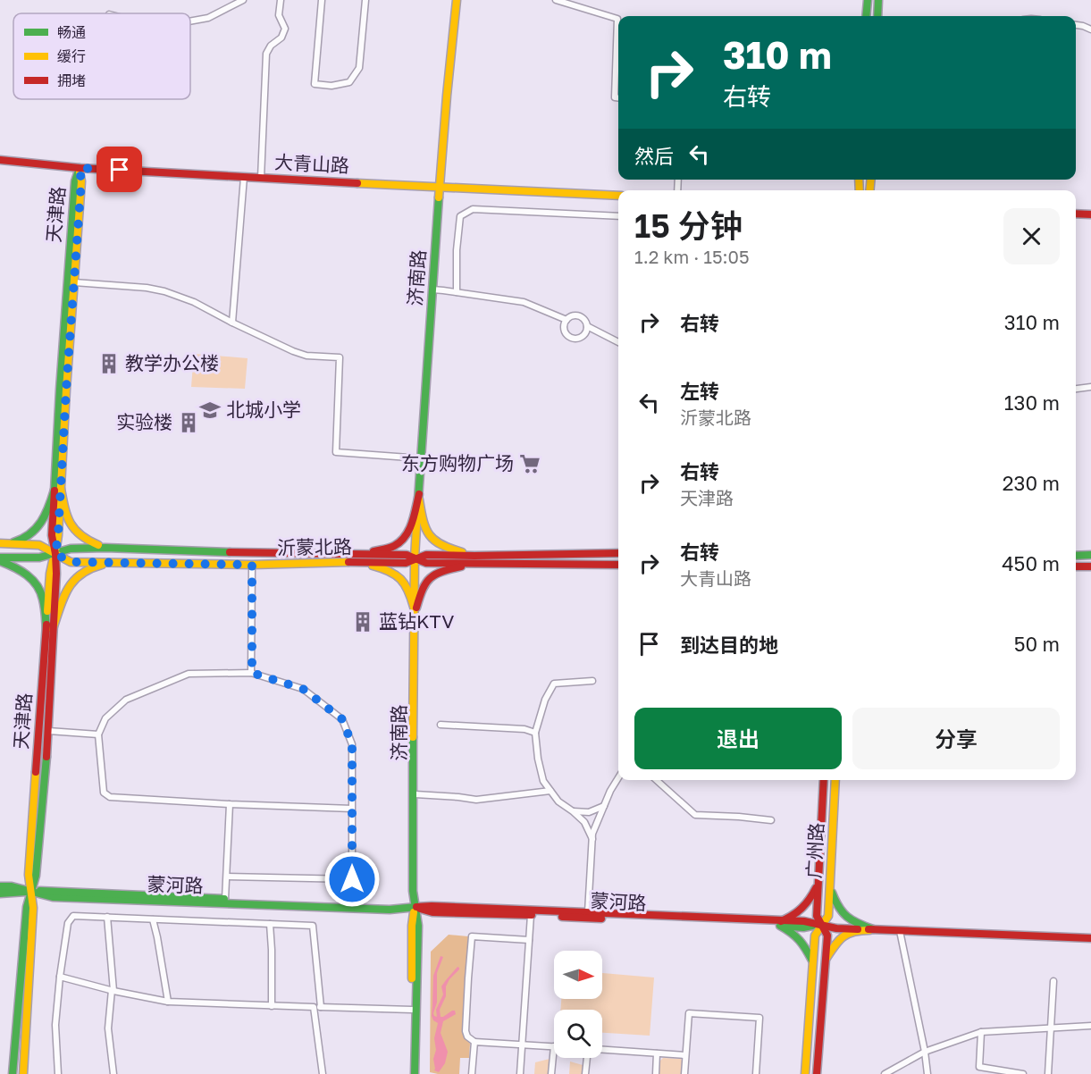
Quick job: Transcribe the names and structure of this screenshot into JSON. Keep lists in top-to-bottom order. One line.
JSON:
{"streets":{"main road":["大青山路","天津路","济南路","沂蒙北路","广州路","蒙河路"]},"crossings":[["大青山路","天津路"],["大青山路","济南路"],["天津路","沂蒙北路"],["天津路","蒙河路"],["济南路","沂蒙北路"],["济南路","蒙河路"],["广州路","蒙河路"]],"places":{"building":["教学办公楼","实验楼","蓝钻KTV"],"school or university":["北城小学"],"supermarket":["东方购物广场"]},"legend":["畅通","缓行","拥堵"],"north":"right","page":{"turn":["310 m","右转"],"then":"然后","heading":["15 分钟","1.2 km · 15:05"],"list":[{"name":"右转","value":"310 m"},{"name":"左转","note":"沂蒙北路","value":"130 m"},{"name":"右转","note":"天津路","value":"230 m"},{"name":"右转","note":"大青山路","value":"450 m"},{"name":"到达目的地","value":"50 m"}],"buttons":["退出","分享"]}}
